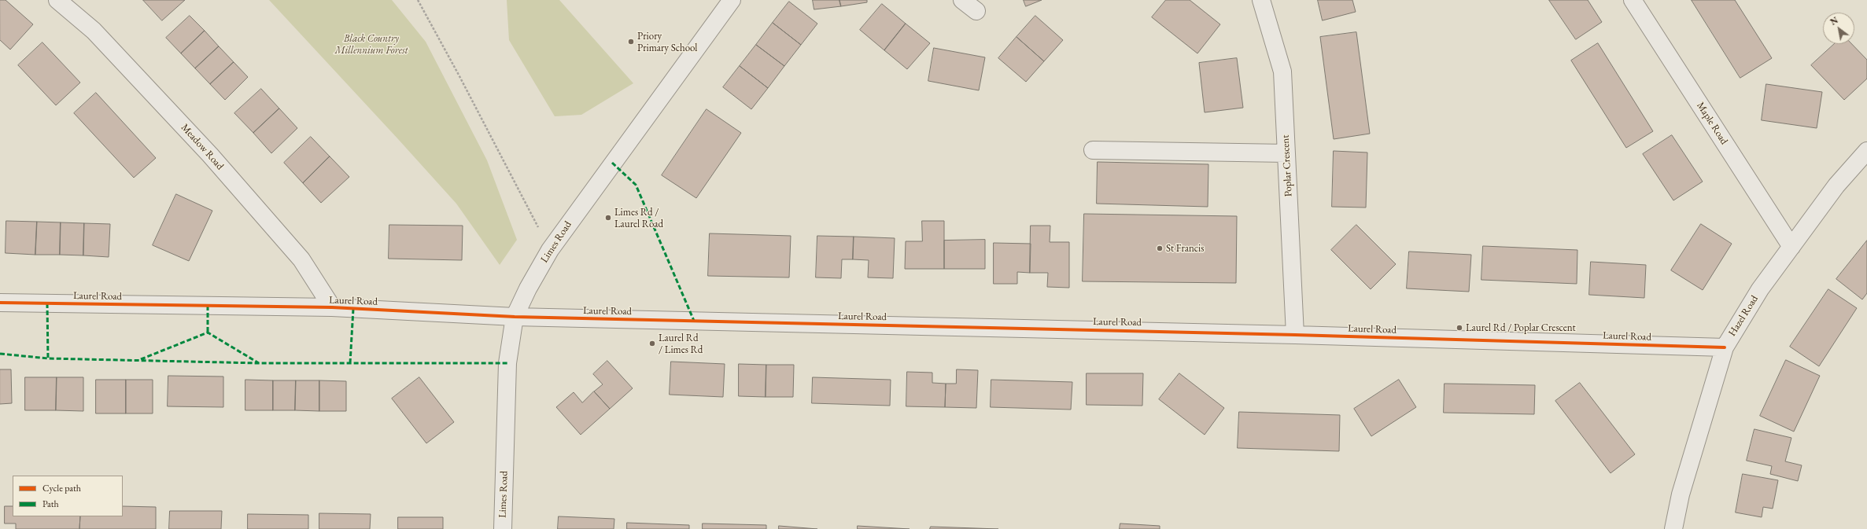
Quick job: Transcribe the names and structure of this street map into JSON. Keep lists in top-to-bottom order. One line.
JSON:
{"streets":{"street":["Maple Road","Meadow Road","Poplar Crescent","Limes Road","Laurel Road","Hazel Road"]},"crossings":[["Maple Road","Hazel Road"],["Meadow Road","Laurel Road"],["Poplar Crescent","Laurel Road"],["Limes Road","Laurel Road"],["Laurel Road","Hazel Road"]],"parks":["Black Country Millennium Forest"],"places":["Priory Primary School","Limes Rd / Laurel Road","St Francis","Laurel Rd / Poplar Crescent","Laurel Rd / Limes Rd"],"legend":["Cycle path","Path"],"north":"top left"}
